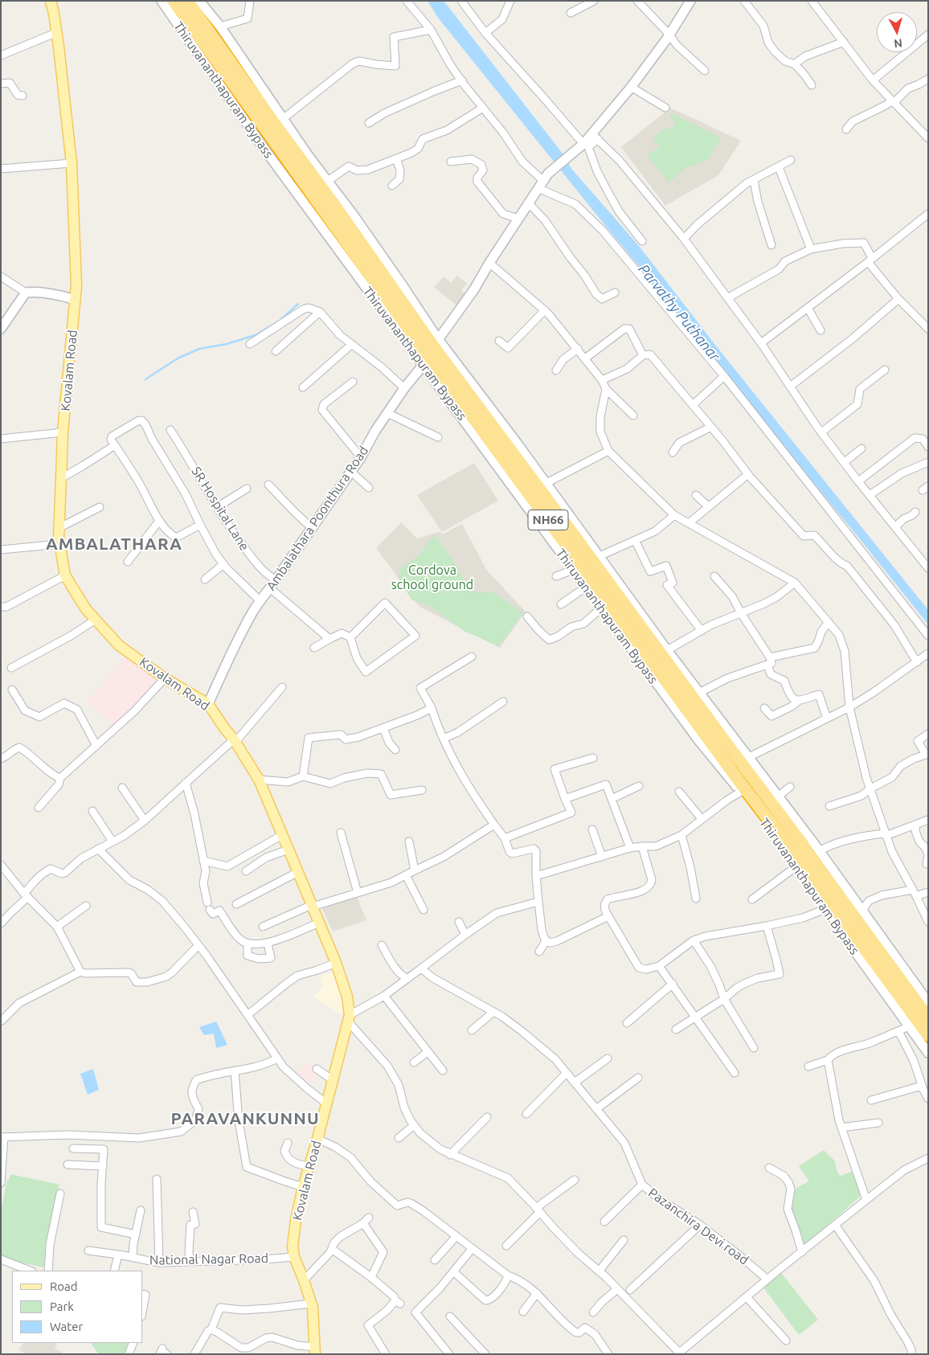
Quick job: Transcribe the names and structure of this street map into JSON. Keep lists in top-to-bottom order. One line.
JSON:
{"streets":{"highway":["Thiruvananthapuram Bypass","NH66"],"main road":["Kovalam Road"],"street":["SR Hospital Lane","Ambalathara Poonthura Road","Pazanchira Devi road","National Nagar Road"]},"crossings":[["Thiruvananthapuram Bypass","Ambalathara Poonthura Road"],["Kovalam Road","Ambalathara Poonthura Road"],["Kovalam Road","National Nagar Road"],["SR Hospital Lane","Ambalathara Poonthura Road"]],"districts":["AMBALATHARA","PARAVANKUNNU"],"water":["Parvathy Puthanar"],"parks":["Cordova school ground"],"legend":["Road","Park","Water"],"north":"bottom"}
